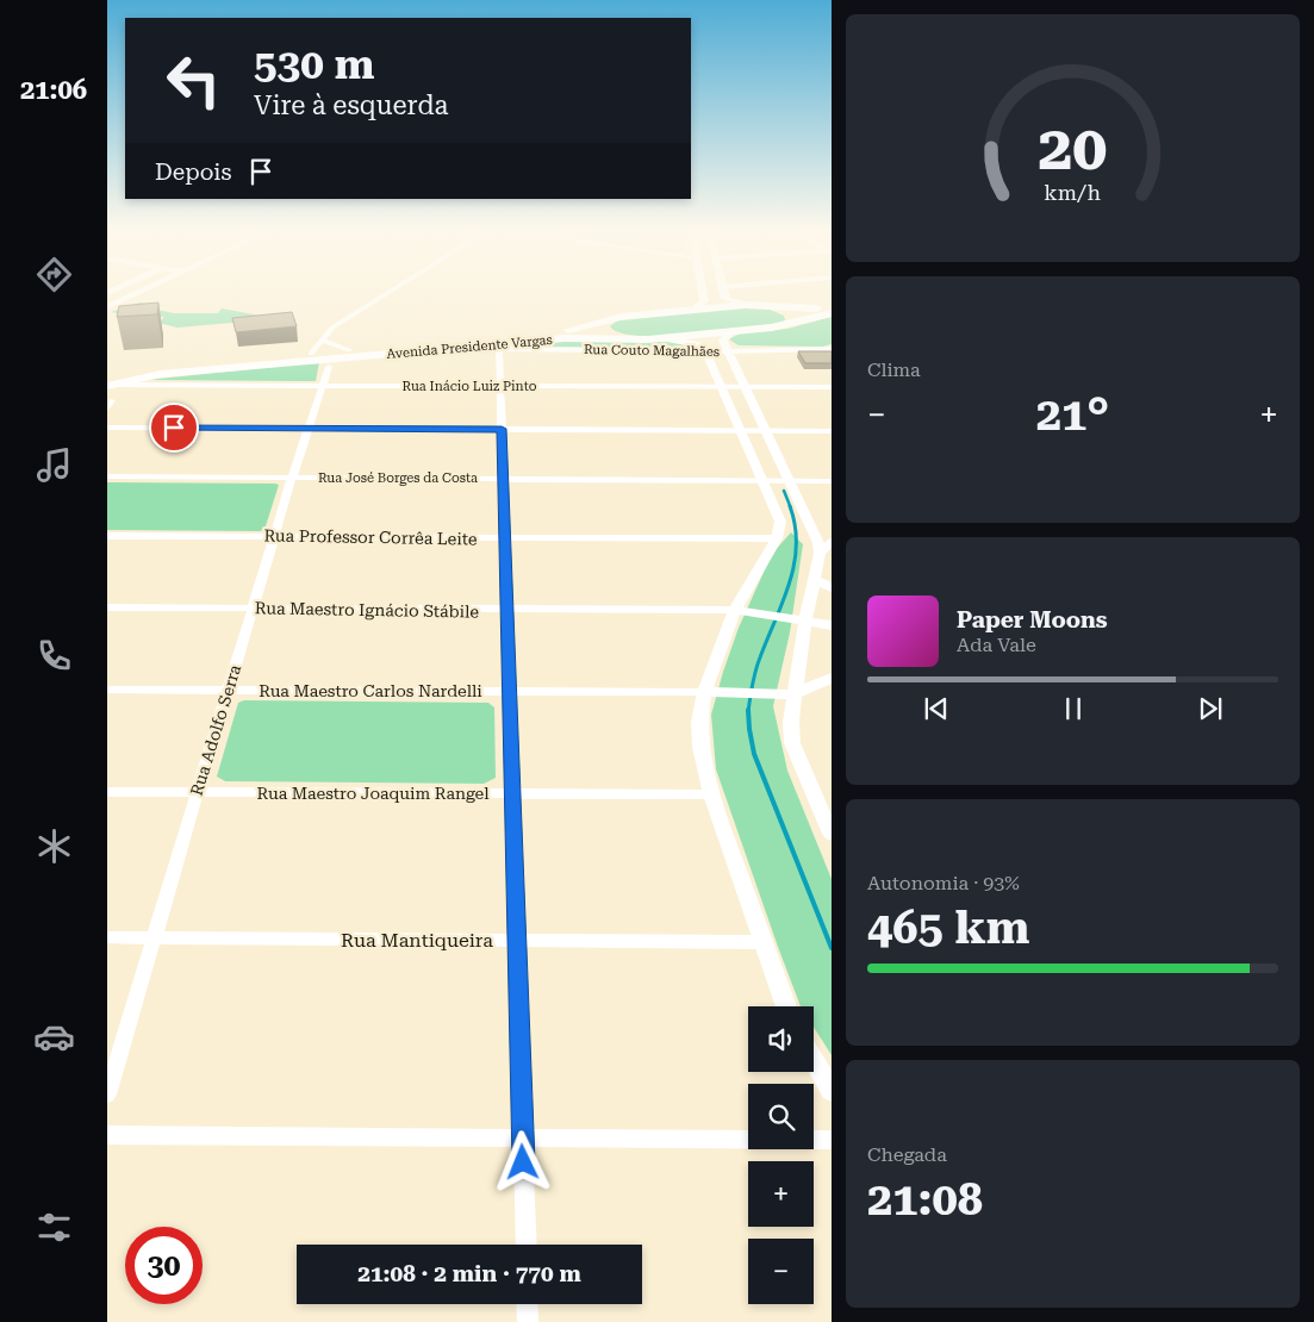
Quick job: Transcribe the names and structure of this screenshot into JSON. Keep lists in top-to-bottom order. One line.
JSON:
{"streets":{"main road":["Avenida Presidente Vargas"],"street":["Rua Couto Magalhães","Rua Inácio Luiz Pinto","Rua José Borges da Costa","Rua Professor Corrêa Leite","Rua Maestro Ignácio Stábile","Rua Maestro Carlos Nardelli","Rua Adolfo Serra","Rua Maestro Joaquim Rangel","Rua Mantiqueira"]},"crossings":[["Avenida Presidente Vargas","Rua Couto Magalhães"],["Avenida Presidente Vargas","Rua Inácio Luiz Pinto"],["Rua Inácio Luiz Pinto","Rua Adolfo Serra"],["Rua José Borges da Costa","Rua Adolfo Serra"],["Rua Professor Corrêa Leite","Rua Adolfo Serra"],["Rua Maestro Ignácio Stábile","Rua Adolfo Serra"],["Rua Maestro Carlos Nardelli","Rua Adolfo Serra"],["Rua Adolfo Serra","Rua Maestro Joaquim Rangel"],["Rua Adolfo Serra","Rua Mantiqueira"]],"page":{"tabs":"21:06","turn":["530 m","Vire à esquerda"],"then":"Depois","tile":["Clima",["Autonomia · 93%","465 km"],["Chegada","21:08"]],"heat":["−","21°","+"],"song":["Paper Moons","Ada Vale"],"map_buttons":["+","−"],"limit":"30","trip":"21:08 · 2 min · 770 m","gauge":["20","km/h"]}}
